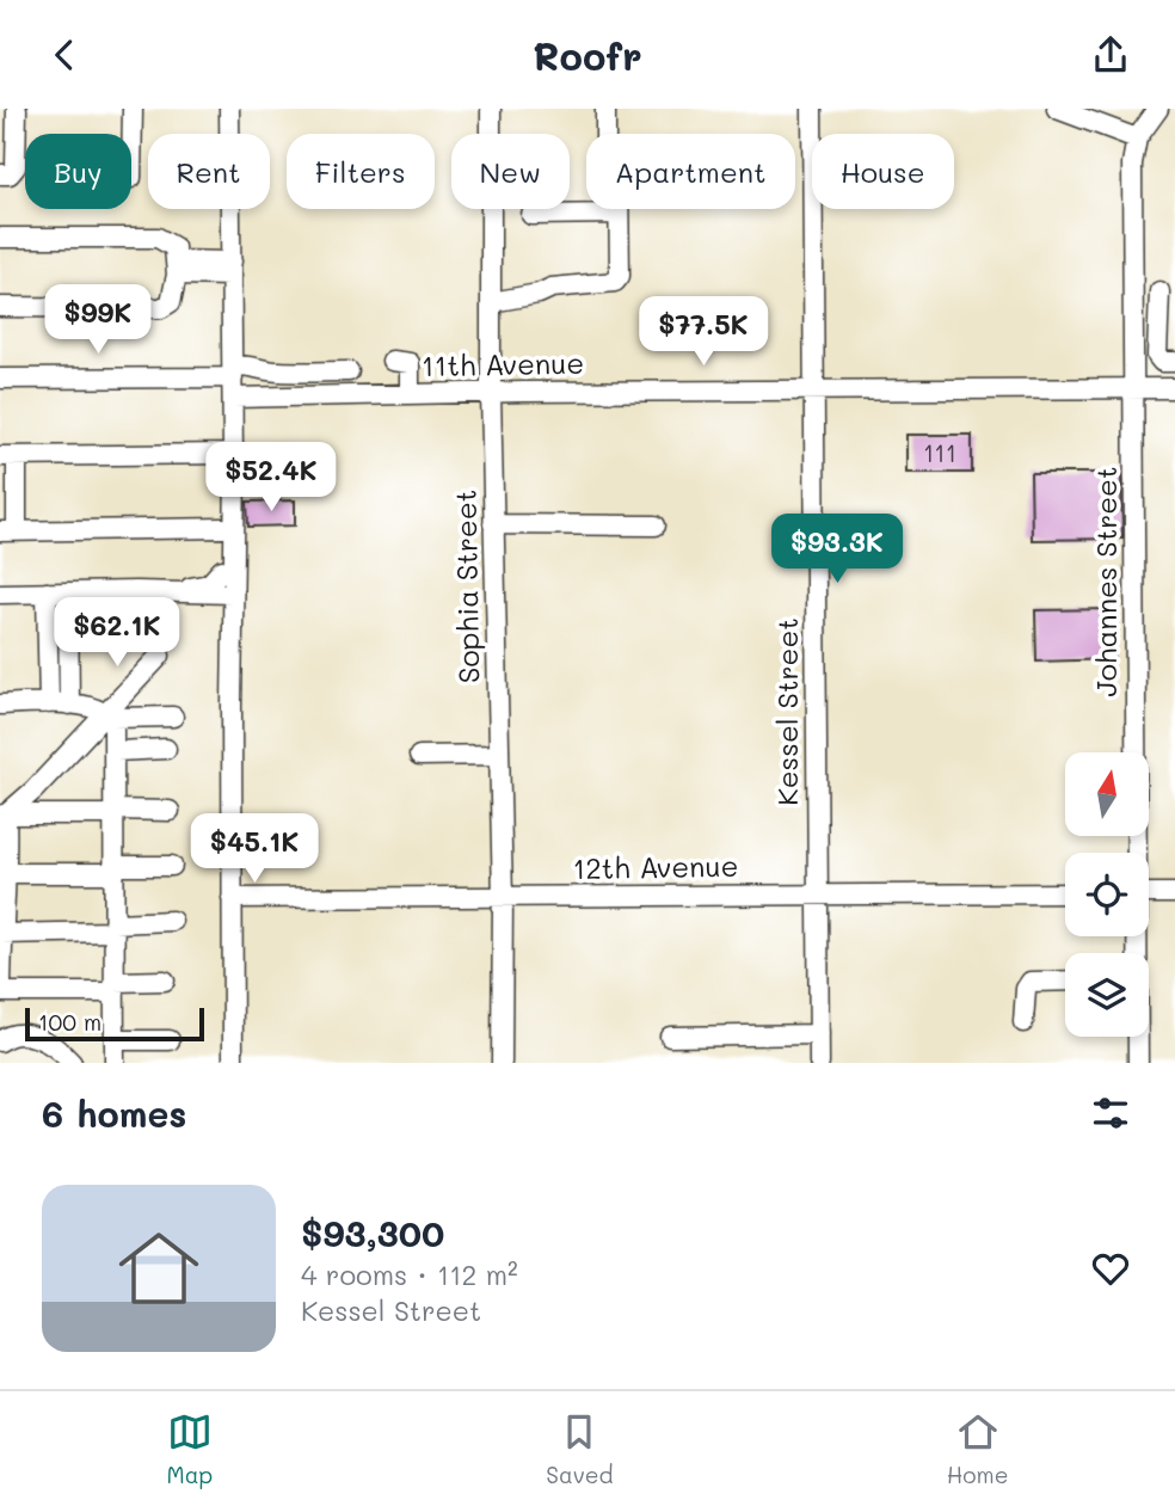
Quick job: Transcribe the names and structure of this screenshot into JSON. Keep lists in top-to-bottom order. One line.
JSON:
{"streets":{"street":["11th Avenue","Johannes Street","Sophia Street","Kessel Street","12th Avenue"]},"crossings":[["11th Avenue","Johannes Street"],["11th Avenue","Sophia Street"],["11th Avenue","Kessel Street"],["Sophia Street","12th Avenue"],["Kessel Street","12th Avenue"]],"house_numbers":["111"],"scale_bar":"100 m","north":"top","page":{"header":"Roofr","chip":["Buy","Rent","Filters","New","Apartment","House"],"price":["$99K","$77.5K","$52.4K","$93.3K","$62.1K","$45.1K"],"scale":"100 m","heading":"6 homes","list":[{"name":"$93,300","note":"4 rooms · 112 m² · Kessel Street"}],"tabs":["Map","Saved","Home"]}}
